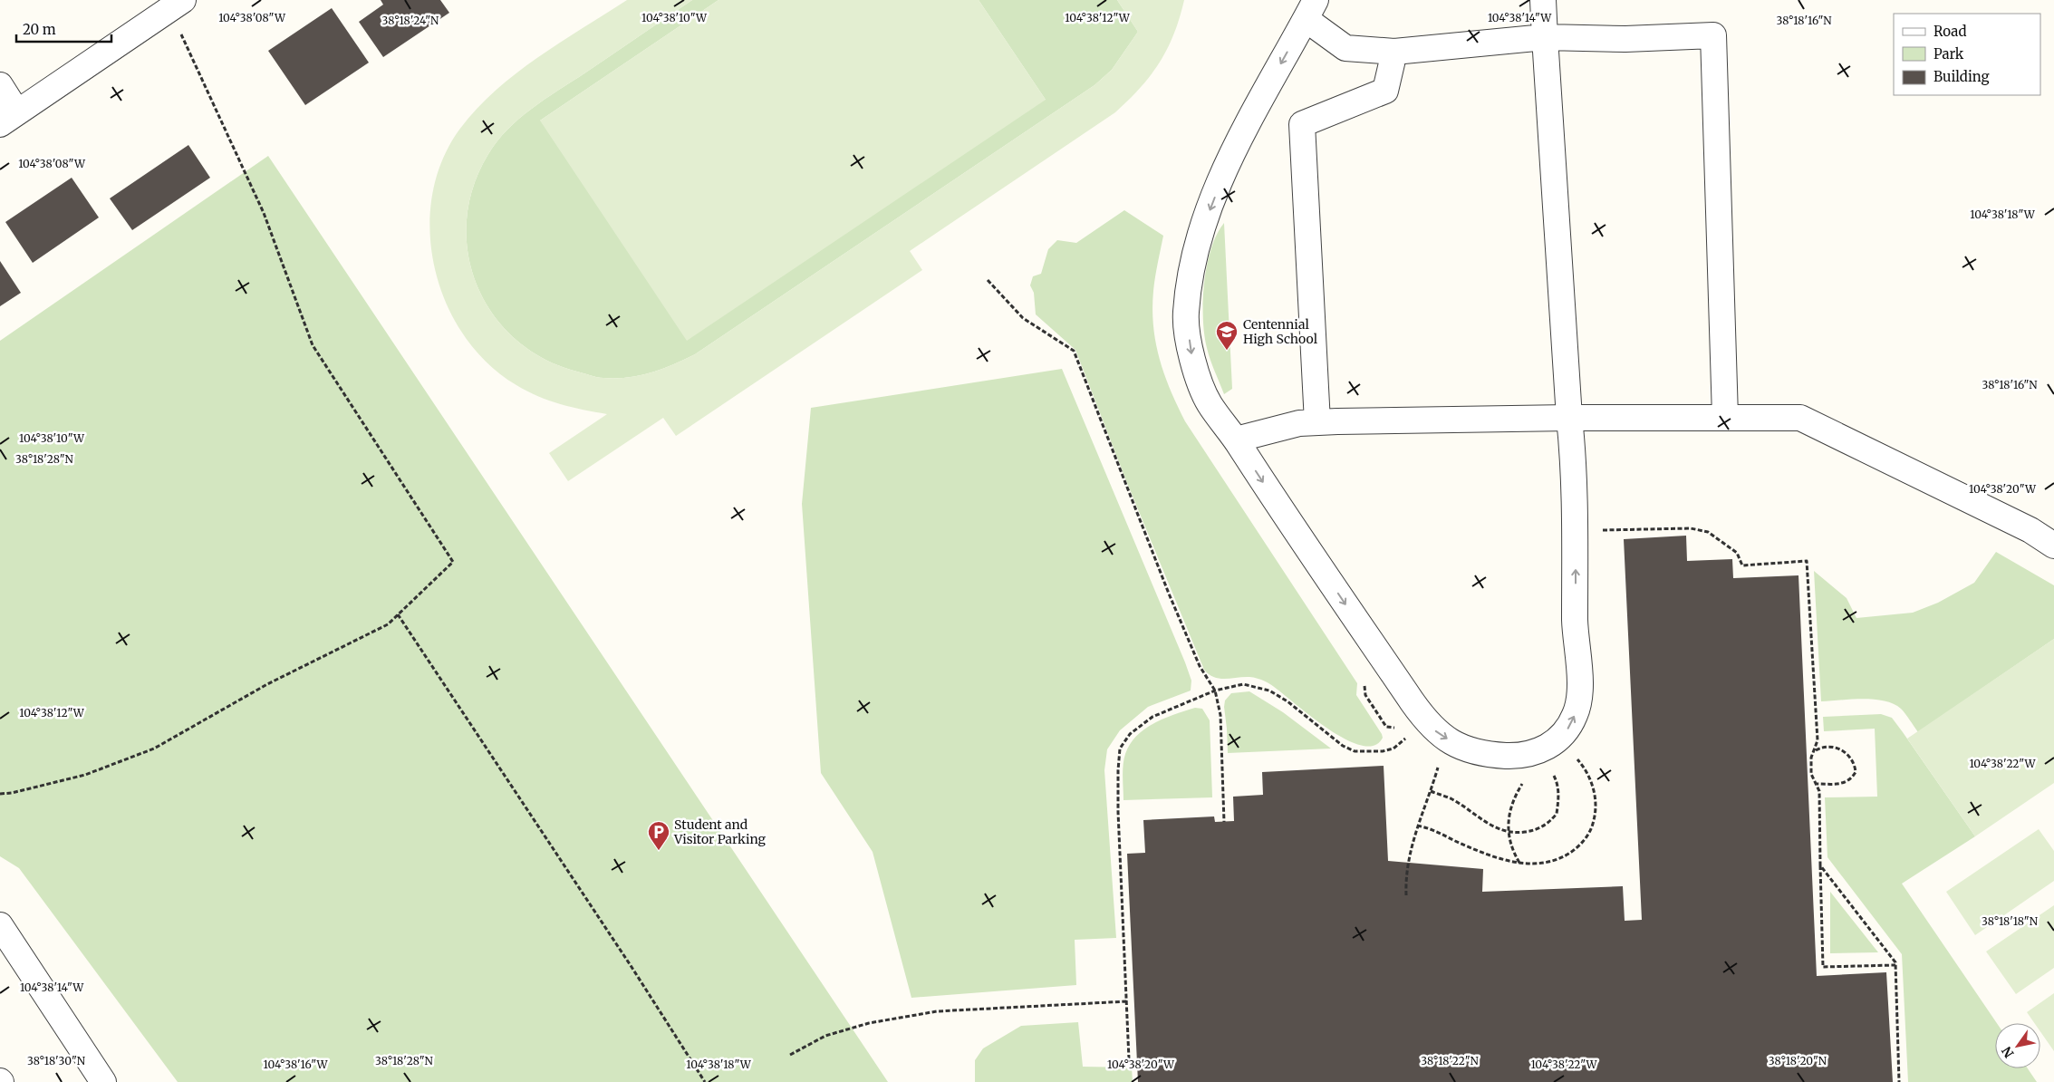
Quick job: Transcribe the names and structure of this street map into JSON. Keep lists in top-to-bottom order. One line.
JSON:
{"places":{"school or university":["Centennial High School"],"parking":["Student and Visitor Parking"]},"legend":["Road","Park","Building"],"scale_bar":"20 m","north":"bottom left","coordinates":["104°38'12\"W","104°38'08\"W","104°38'10\"W","104°38'14\"W","38°18'24\"N","38°18'16\"N","104°38'18\"W","38°18'28\"N","104°38'20\"W","104°38'22\"W","38°18'18\"N","38°18'30\"N","38°18'22\"N","38°18'20\"N","104°38'16\"W"]}
